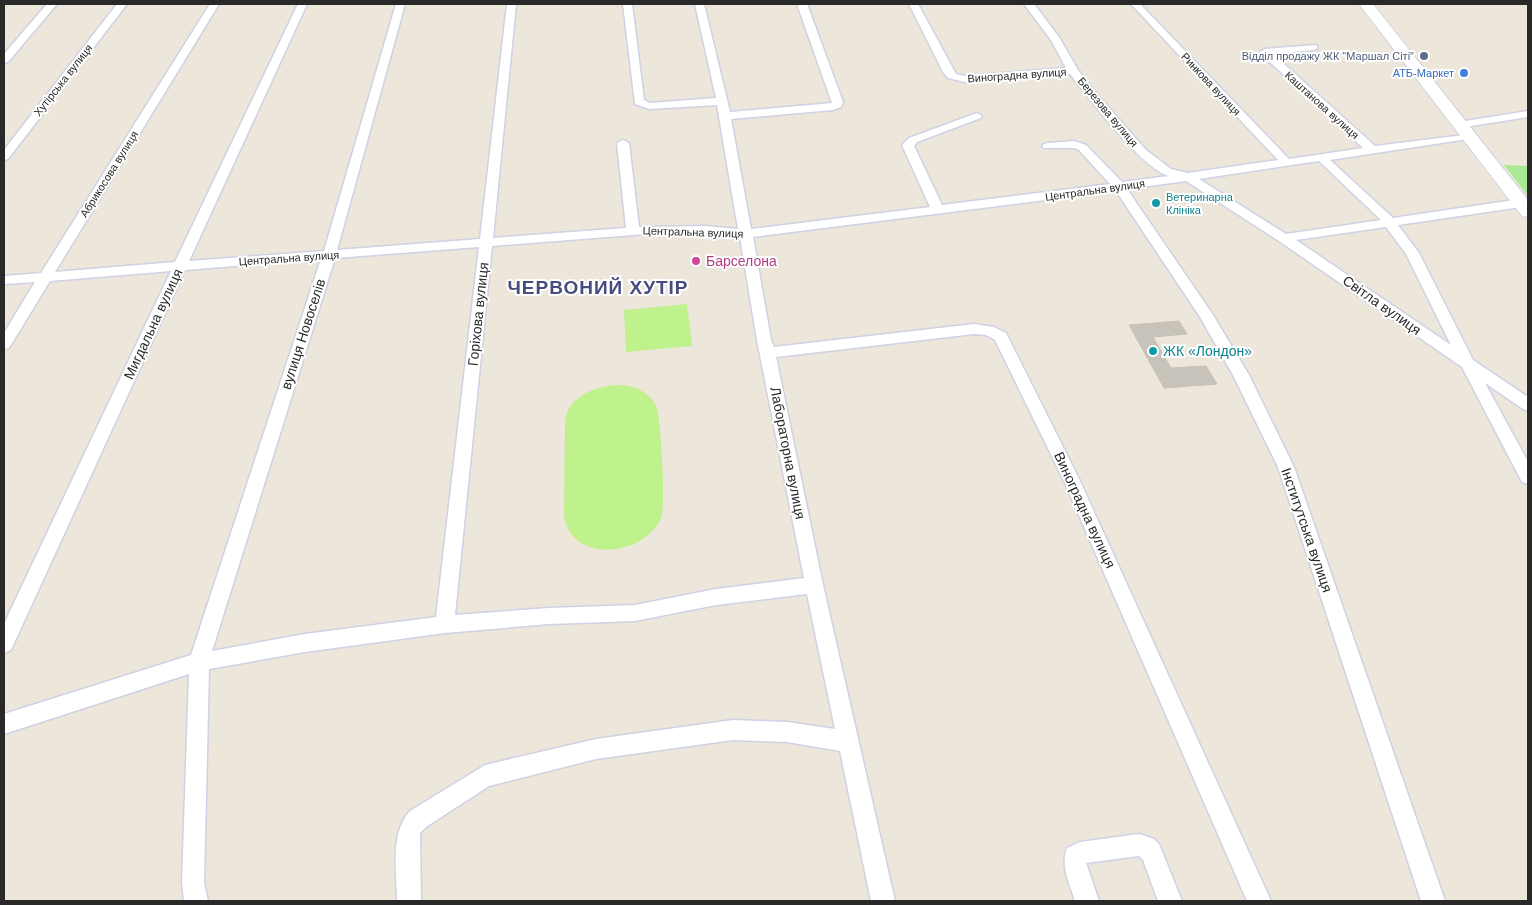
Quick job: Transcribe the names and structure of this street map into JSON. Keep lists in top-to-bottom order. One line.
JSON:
{"streets":{"street":["Виноградна вулиця","Хутірська вулиця","Ринкова вулиця","Каштанова вулиця","Березова вулиця","Абрикосова вулиця","Центральна вулиця","Світла вулиця","Горіхова вулиця","Мигдальна вулиця","вулиця Новоселів","Лабораторна вулиця","Інститутська вулиця"]},"crossings":[["Виноградна вулиця","Березова вулиця"],["Виноградна вулиця","Лабораторна вулиця"],["Ринкова вулиця","Центральна вулиця"],["Каштанова вулиця","Центральна вулиця"],["Березова вулиця","Центральна вулиця"],["Березова вулиця","Світла вулиця"],["Абрикосова вулиця","Центральна вулиця"],["Центральна вулиця","Світла вулиця"],["Центральна вулиця","Горіхова вулиця"],["Центральна вулиця","Мигдальна вулиця"],["Центральна вулиця","вулиця Новоселів"],["Центральна вулиця","Лабораторна вулиця"],["Центральна вулиця","Інститутська вулиця"]],"districts":["ЧЕРВОНИЙ ХУТІР"],"places":["Відділ продажу ЖК \"Маршал Сіті\"","АТБ-Маркет","Ветеринарна Клініка","Барселона","ЖК «Лондон»"]}
